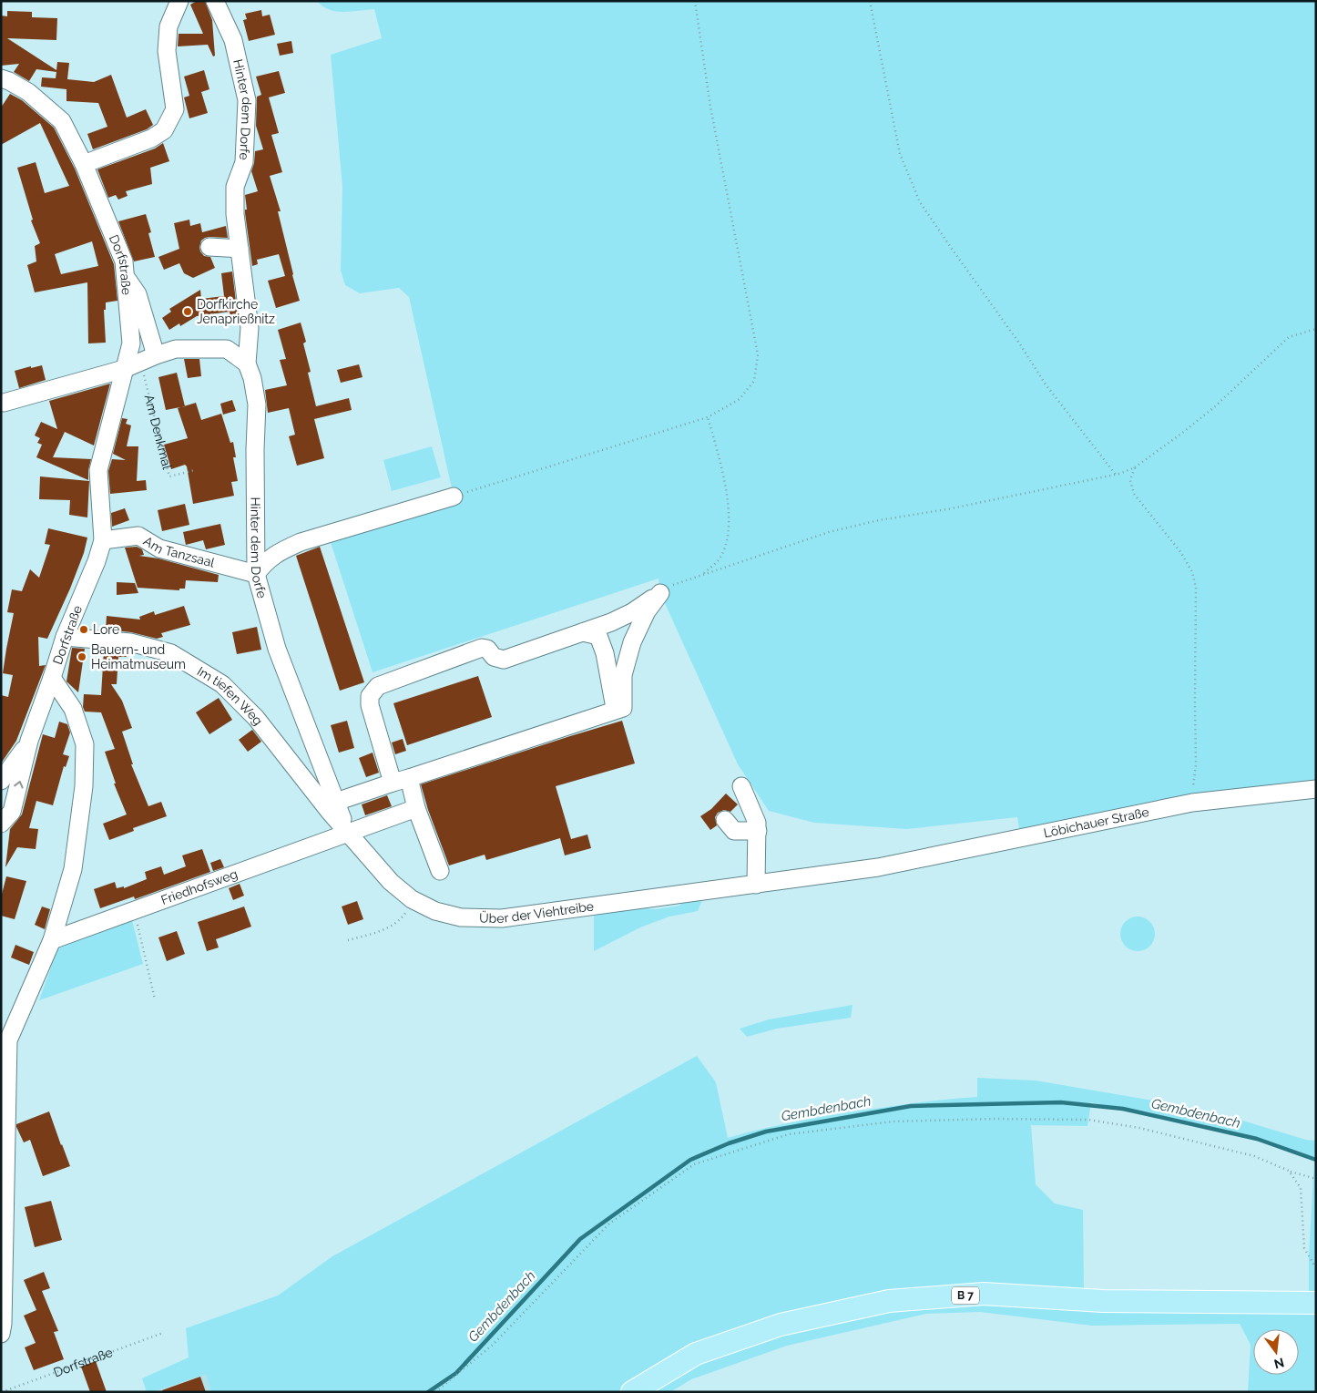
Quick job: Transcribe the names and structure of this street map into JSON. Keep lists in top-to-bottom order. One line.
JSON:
{"streets":{"main road":["B 7"],"street":["Hinter dem Dorfe","Dorfstraße","Am Tanzsaal","Im tiefen Weg","Löbichauer Straße","Friedhofsweg","Über der Viehtreibe"],"path":["Am Denkmal"]},"crossings":[["Hinter dem Dorfe","Am Tanzsaal"],["Hinter dem Dorfe","Im tiefen Weg"],["Hinter dem Dorfe","Friedhofsweg"],["Hinter dem Dorfe","Über der Viehtreibe"],["Dorfstraße","Am Tanzsaal"],["Dorfstraße","Im tiefen Weg"],["Dorfstraße","Friedhofsweg"],["Im tiefen Weg","Friedhofsweg"],["Im tiefen Weg","Über der Viehtreibe"],["Löbichauer Straße","Über der Viehtreibe"],["Friedhofsweg","Über der Viehtreibe"]],"water":["Gembdenbach"],"places":["Dorfkirche Jenaprießnitz","Lore","Bauern- und Heimatmuseum"],"north":"bottom"}
